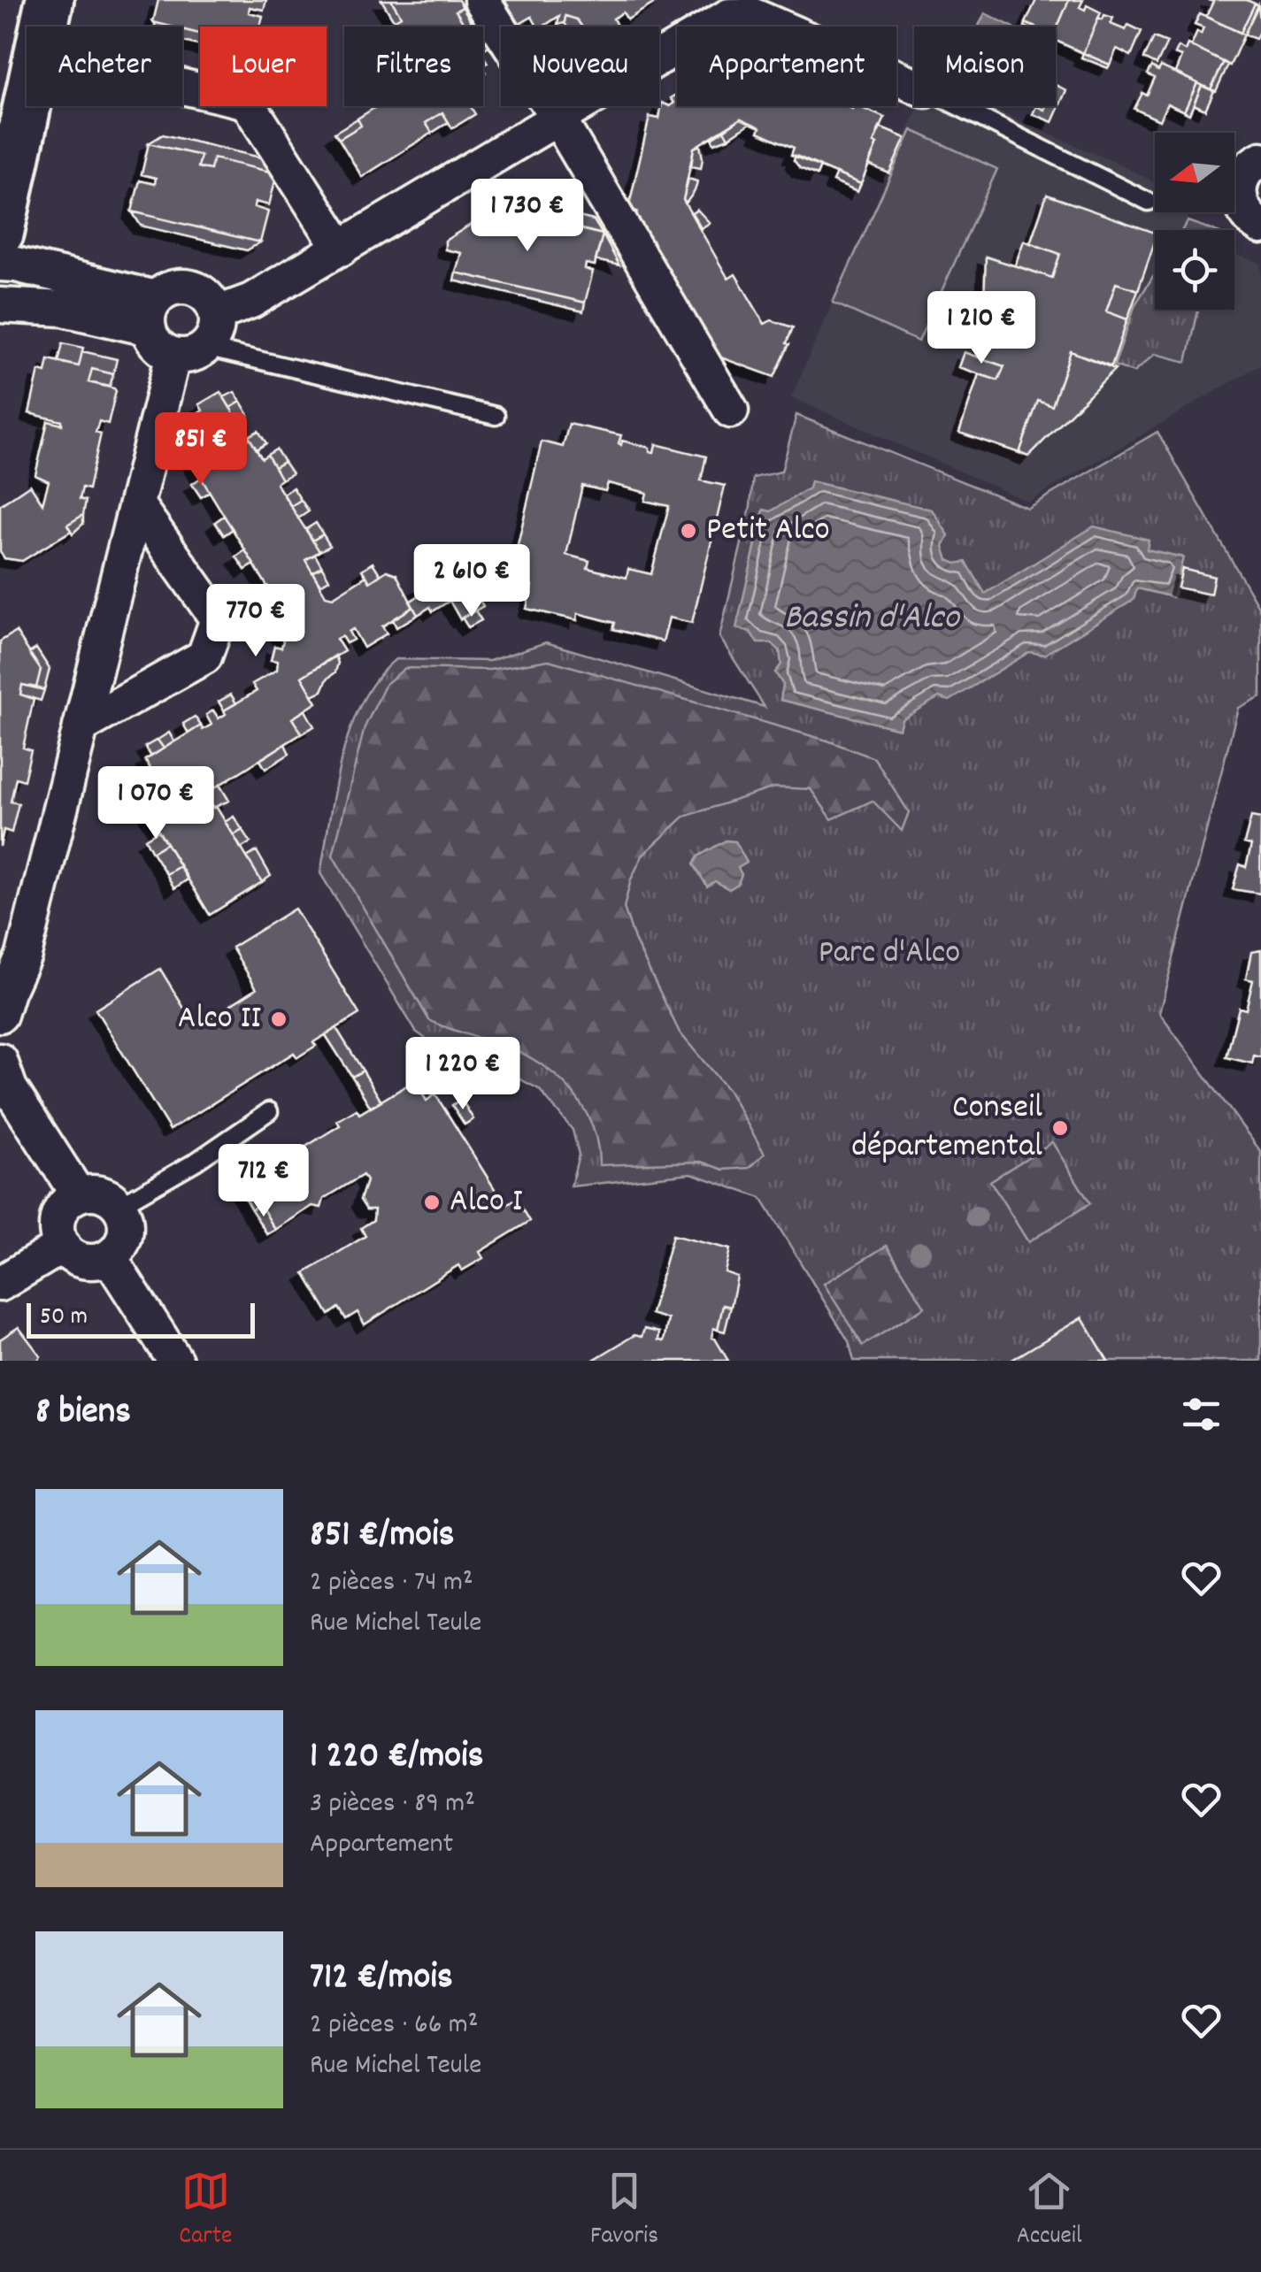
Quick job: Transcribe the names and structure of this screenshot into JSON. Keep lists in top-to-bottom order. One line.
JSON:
{"water":["Bassin d'Alco"],"parks":["Parc d'Alco"],"places":["Petit Alco","Alco II","Conseil départemental","Alco I"],"scale_bar":"50 m","north":"left","page":{"chip":["Acheter","Louer","Filtres","Nouveau","Appartement","Maison"],"price":["1 730 €","1 210 €","851 €","2 610 €","770 €","1 070 €","1 220 €","712 €"],"scale":"50 m","heading":"8 biens","list":[{"name":"851 €/mois","note":"2 pièces · 74 m² · Rue Michel Teule"},{"name":"1 220 €/mois","note":"3 pièces · 89 m² · Appartement"},{"name":"712 €/mois","note":"2 pièces · 66 m² · Rue Michel Teule"}],"tabs":["Carte","Favoris","Accueil"]}}
